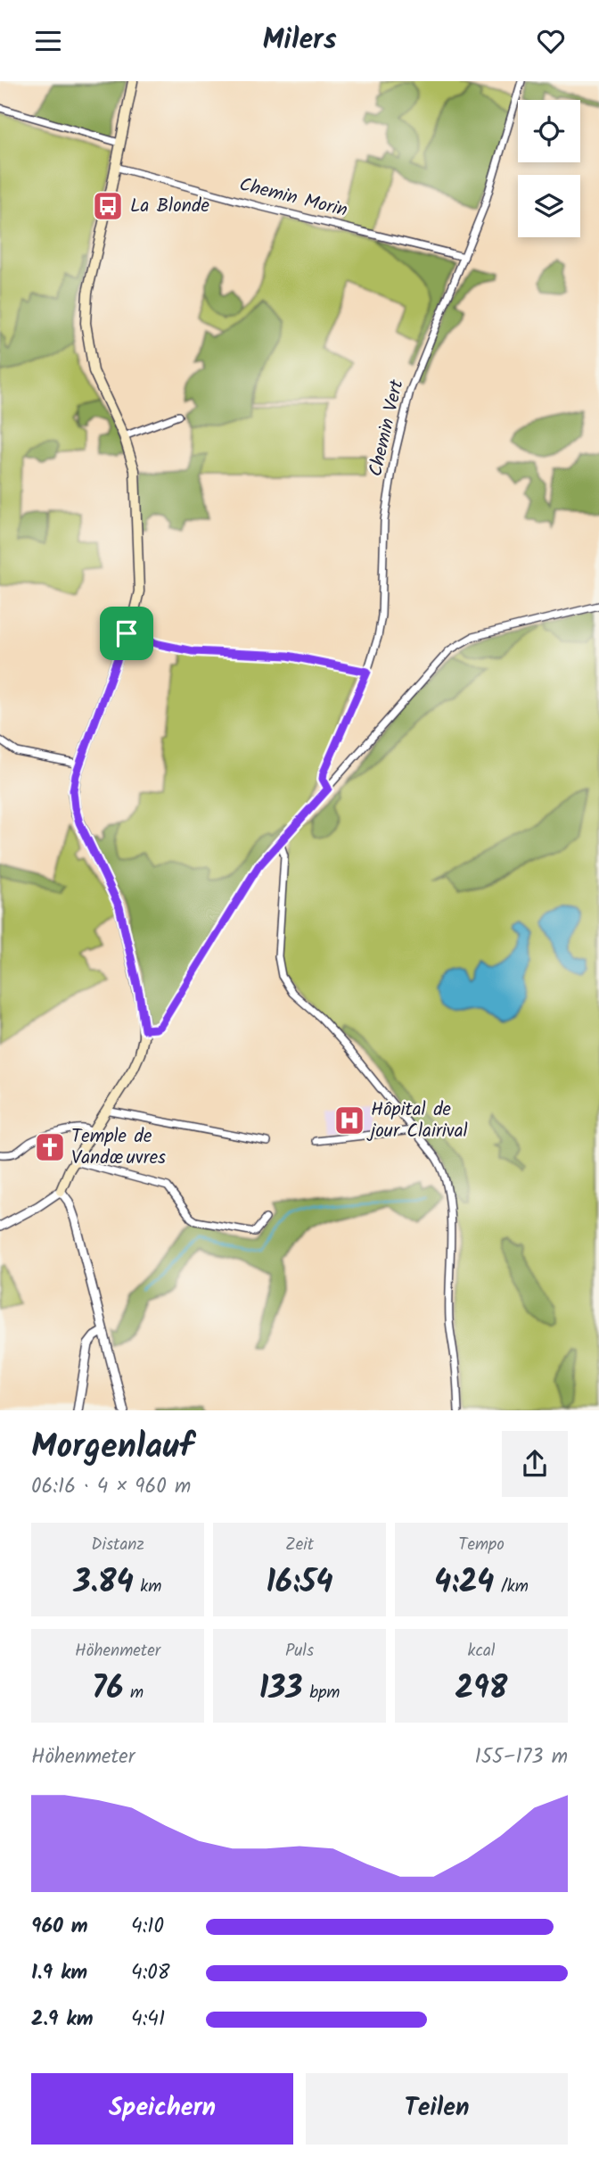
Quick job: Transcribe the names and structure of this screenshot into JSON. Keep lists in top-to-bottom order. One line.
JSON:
{"streets":{"street":["Chemin Morin","Chemin Vert"]},"crossings":[["Chemin Morin","Chemin Vert"]],"places":{"bus stop":["La Blonde"],"hospital":["Hôpital de jour Clairival"],"church":["Temple de Vandœuvres"]},"page":{"header":"Milers","heading":["Morgenlauf","06:16 · 4 × 960 m"],"stats":[["Distanz","3.84 km"],["Zeit","16:54"],["Tempo","4:24 /km"],["Höhenmeter","76 m"],["Puls","133 bpm"],["kcal","298"]],"chart":["Höhenmeter","155–173 m"],"list":[{"name":"960 m","note":"4:10"},{"name":"1.9 km","note":"4:08"},{"name":"2.9 km","note":"4:41"}],"buttons":["Speichern","Teilen"]}}
